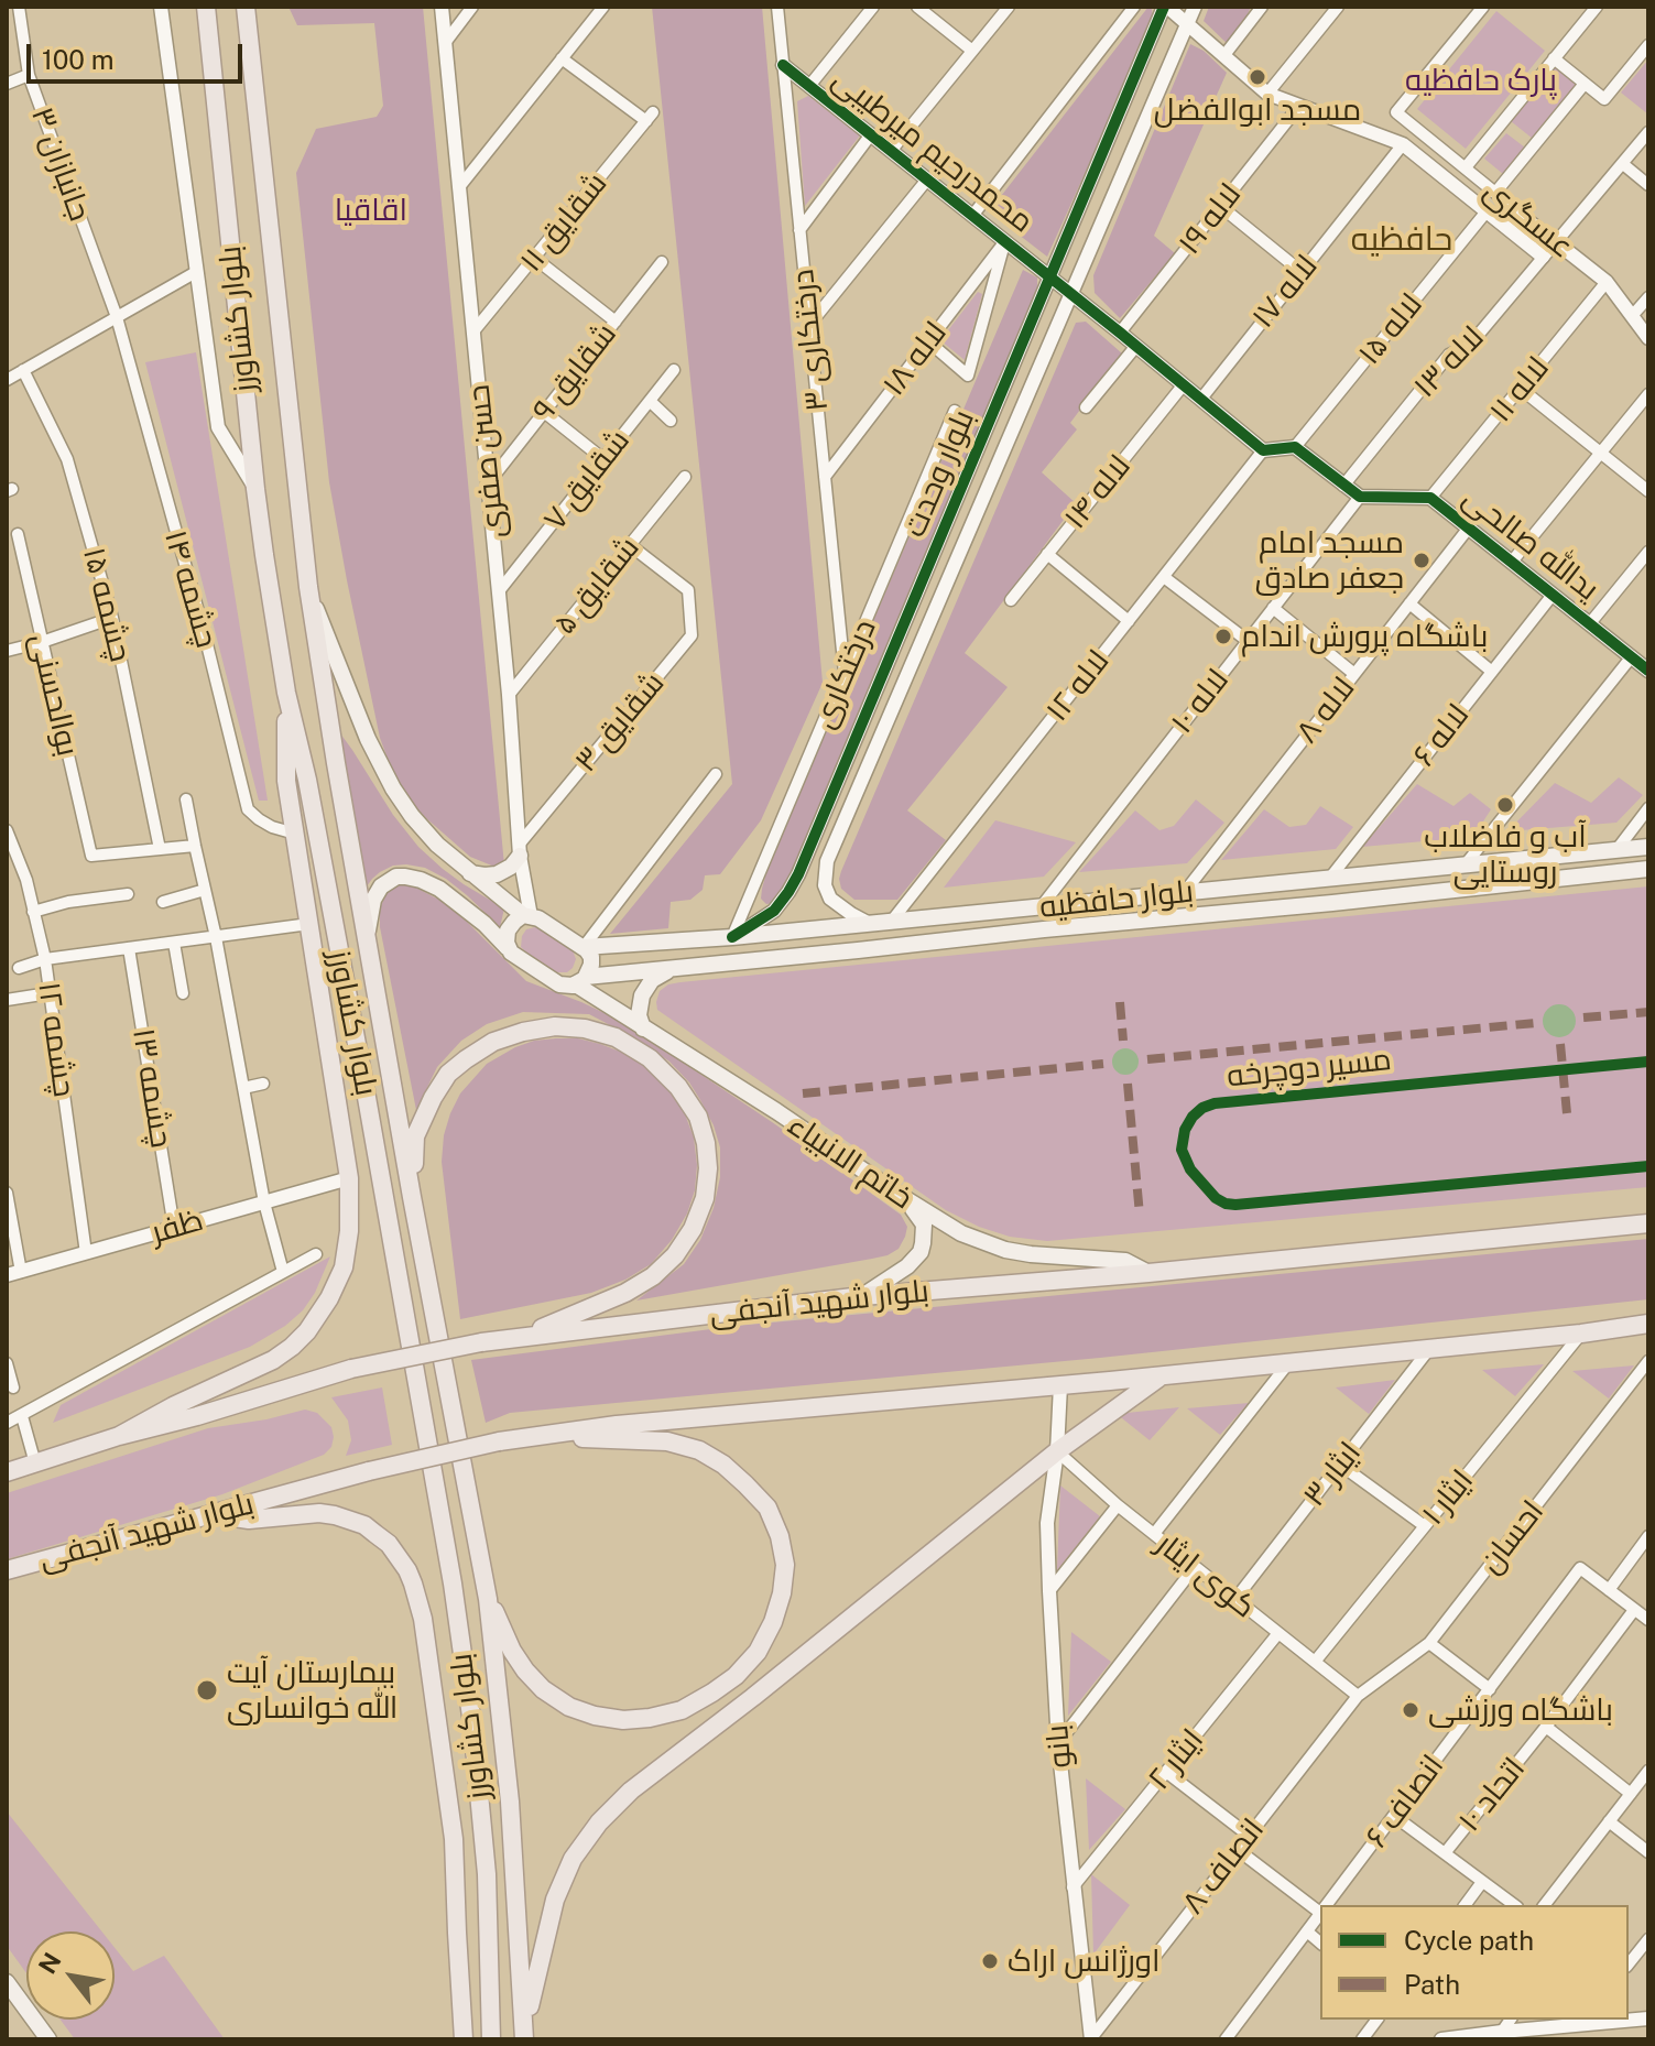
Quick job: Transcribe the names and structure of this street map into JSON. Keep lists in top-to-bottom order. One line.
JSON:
{"streets":{"main road":["بلوار کشاورز","بلوار حافظیه","خاتم الانبیاء","بلوار شهید آنجفی"],"street":["محمدرحیم میرطیبی","جانبازان ۳","لاله ۱۹","عسگری","شقایق ۱۱","لاله ۱۷","لاله ۱۵","درختکاری ۳","لاله ۱۸","لاله ۱۳","شقایق ۹","لاله ۱۱","حسن صفری","بلوار وحدت","شقایق ۷","لاله ۱۴","یدالله صالحی","شقایق ۵","چشمه ۱۴","چشمه ۱۵","درختکاری","لاله ۱۲","بوالحسنی","لاله ۱۰","لاله ۸","شقایق ۳","لاله ۶","چشمه ۱۲","چشمه ۱۳","ظفر","ایثار ۳","ایثار ۱","احسان","کوی ایثار","بانو","ایثار ۲","اتحاد ۱۰","انصاف ۶","انصاف ۸"],"cycle path":["مسیر دوچرخه"]},"crossings":[["محمدرحیم میرطیبی","درختکاری ۳"],["محمدرحیم میرطیبی","لاله ۱۸"],["محمدرحیم میرطیبی","بلوار وحدت"],["جانبازان ۳","چشمه ۱۴"],["عسگری","لاله ۱۳"],["عسگری","لاله ۱۱"],["شقایق ۱۱","حسن صفری"],["درختکاری ۳","لاله ۱۸"],["درختکاری ۳","درختکاری"],["شقایق ۹","حسن صفری"],["لاله ۱۱","یدالله صالحی"],["حسن صفری","شقایق ۷"],["حسن صفری","شقایق ۵"],["حسن صفری","شقایق ۳"],["بلوار وحدت","درختکاری"],["بلوار وحدت","بلوار حافظیه"],["یدالله صالحی","لاله ۱۰"],["یدالله صالحی","لاله ۸"],["یدالله صالحی","لاله ۶"],["شقایق ۵","شقایق ۳"],["چشمه ۱۵","بوالحسنی"],["درختکاری","بلوار حافظیه"],["لاله ۱۲","بلوار حافظیه"],["لاله ۱۰","بلوار حافظیه"],["لاله ۸","بلوار حافظیه"],["لاله ۶","بلوار حافظیه"],["بلوار حافظیه","خاتم الانبیاء"],["چشمه ۱۲","ظفر"],["چشمه ۱۳","ظفر"],["خاتم الانبیاء","بلوار شهید آنجفی"],["بلوار شهید آنجفی","ایثار ۳"],["بلوار شهید آنجفی","ایثار ۱"],["بلوار شهید آنجفی","بانو"],["ایثار ۳","کوی ایثار"],["ایثار ۱","کوی ایثار"],["احسان","کوی ایثار"],["احسان","انصاف ۸"],["کوی ایثار","بانو"],["کوی ایثار","ایثار ۲"],["کوی ایثار","انصاف ۸"],["بانو","ایثار ۲"],["بانو","انصاف ۸"]],"districts":["حافظیه"],"parks":["پارک حافظیه","اقاقیا"],"places":["مسجد ابوالفضل","مسجد امام جعفر صادق","باشگاه پرورش اندام","آب و فاضلاب روستایی","بیمارستان آیت الله خوانساری","باشگاه ورزشی","اورژانس اراک"],"legend":["Cycle path","Path"],"scale_bar":"100 m","north":"top left"}
